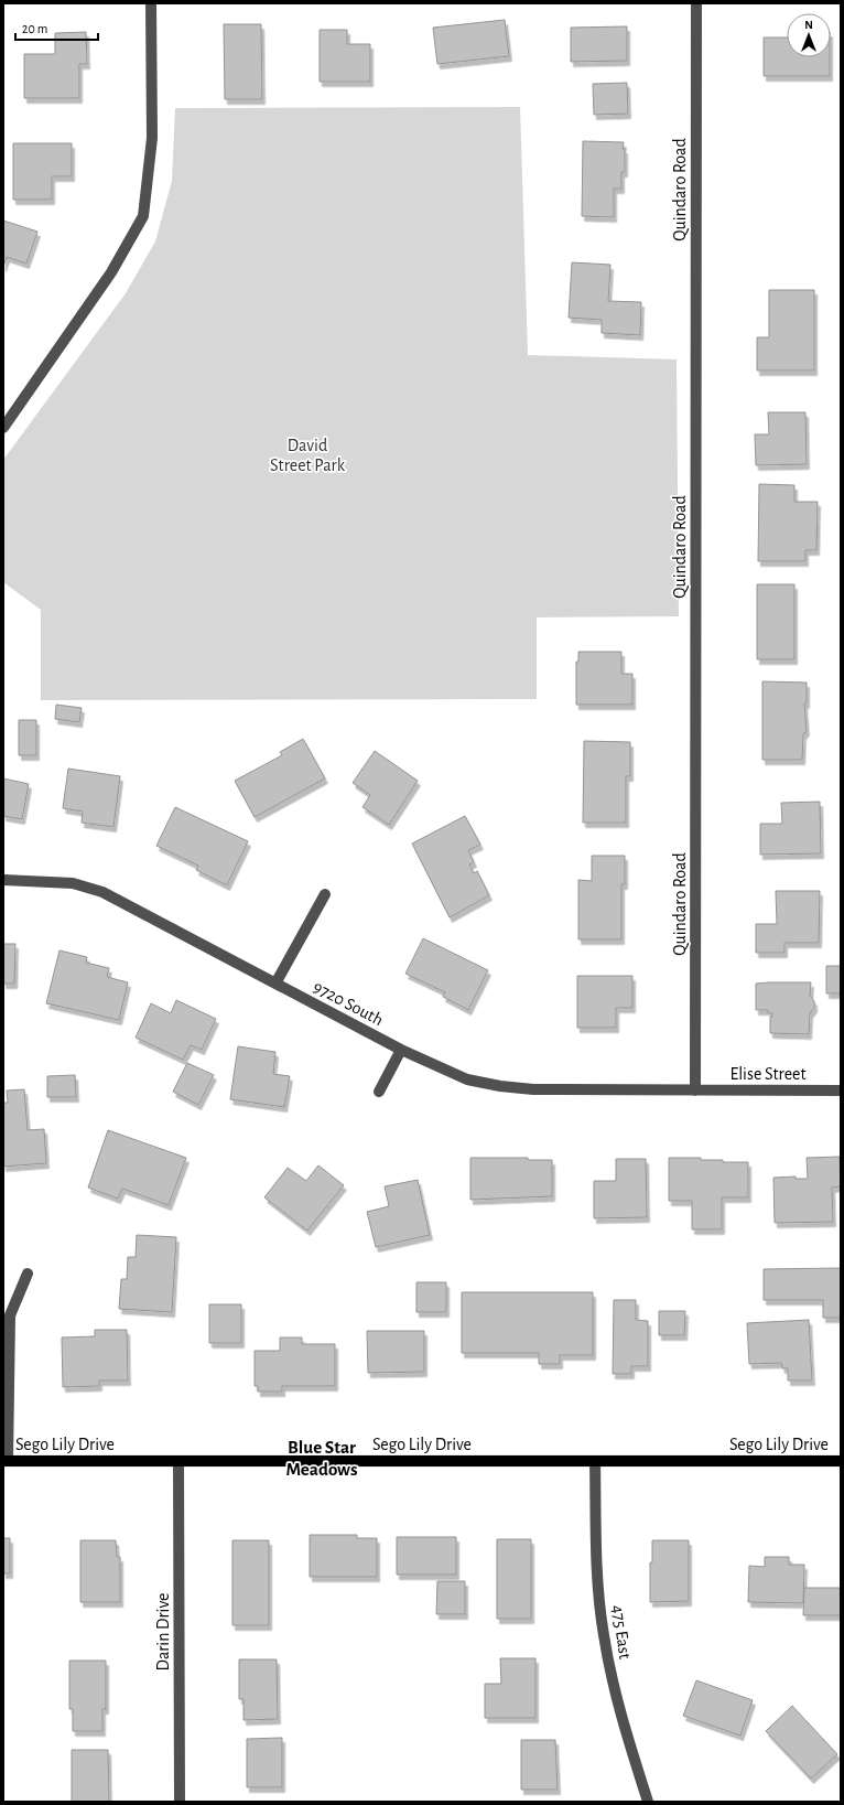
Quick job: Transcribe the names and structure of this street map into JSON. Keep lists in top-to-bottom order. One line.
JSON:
{"streets":{"main road":["Sego Lily Drive"],"street":["Quindaro Road","9720 South","Elise Street","Darin Drive","475 East"]},"crossings":[["Quindaro Road","9720 South"],["Quindaro Road","Elise Street"],["9720 South","Elise Street"],["Sego Lily Drive","Darin Drive"],["Sego Lily Drive","475 East"]],"districts":["Blue Star Meadows"],"parks":["David Street Park"],"scale_bar":"20 m","north":"top"}
